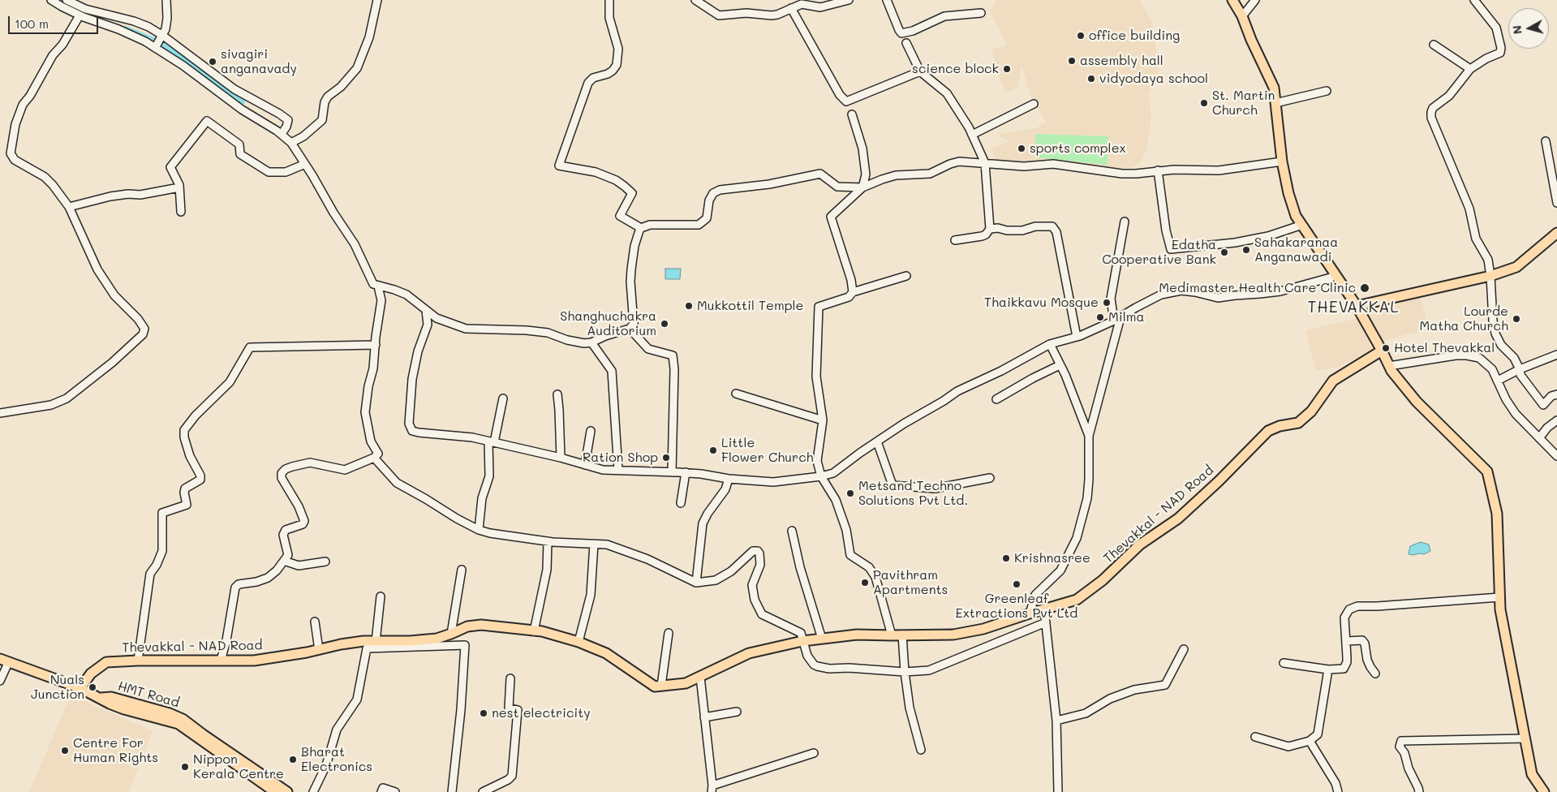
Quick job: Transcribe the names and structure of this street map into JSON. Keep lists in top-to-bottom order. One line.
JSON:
{"streets":{"main road":["Thevakkal - NAD Road","HMT Road"]},"crossings":[["Thevakkal - NAD Road","HMT Road"]],"districts":["THEVAKKAL"],"places":["office building","assembly hall","sivagiri anganavady","science block","vidyodaya school","St. Martin Church","sports complex","Sahakaranaa Anganawadi","Edatha Cooperative Bank","Medimaster Health Care Clinic","Thaikkavu Mosque","Mukkottil Temple","Milma","Lourde Matha Church","Shanghuchakra Auditorium","Hotel Thevakkal","Little Flower Church","Ration Shop","Metsand Techno Solutions Pvt Ltd.","Krishnasree","Pavithram Apartments","Greenleaf Extractions Pvt Ltd","Nuals Junction","nest electricity","Centre For Human Rights","Bharat Electronics","Nippon Kerala Centre"],"scale_bar":"100 m","north":"left"}
